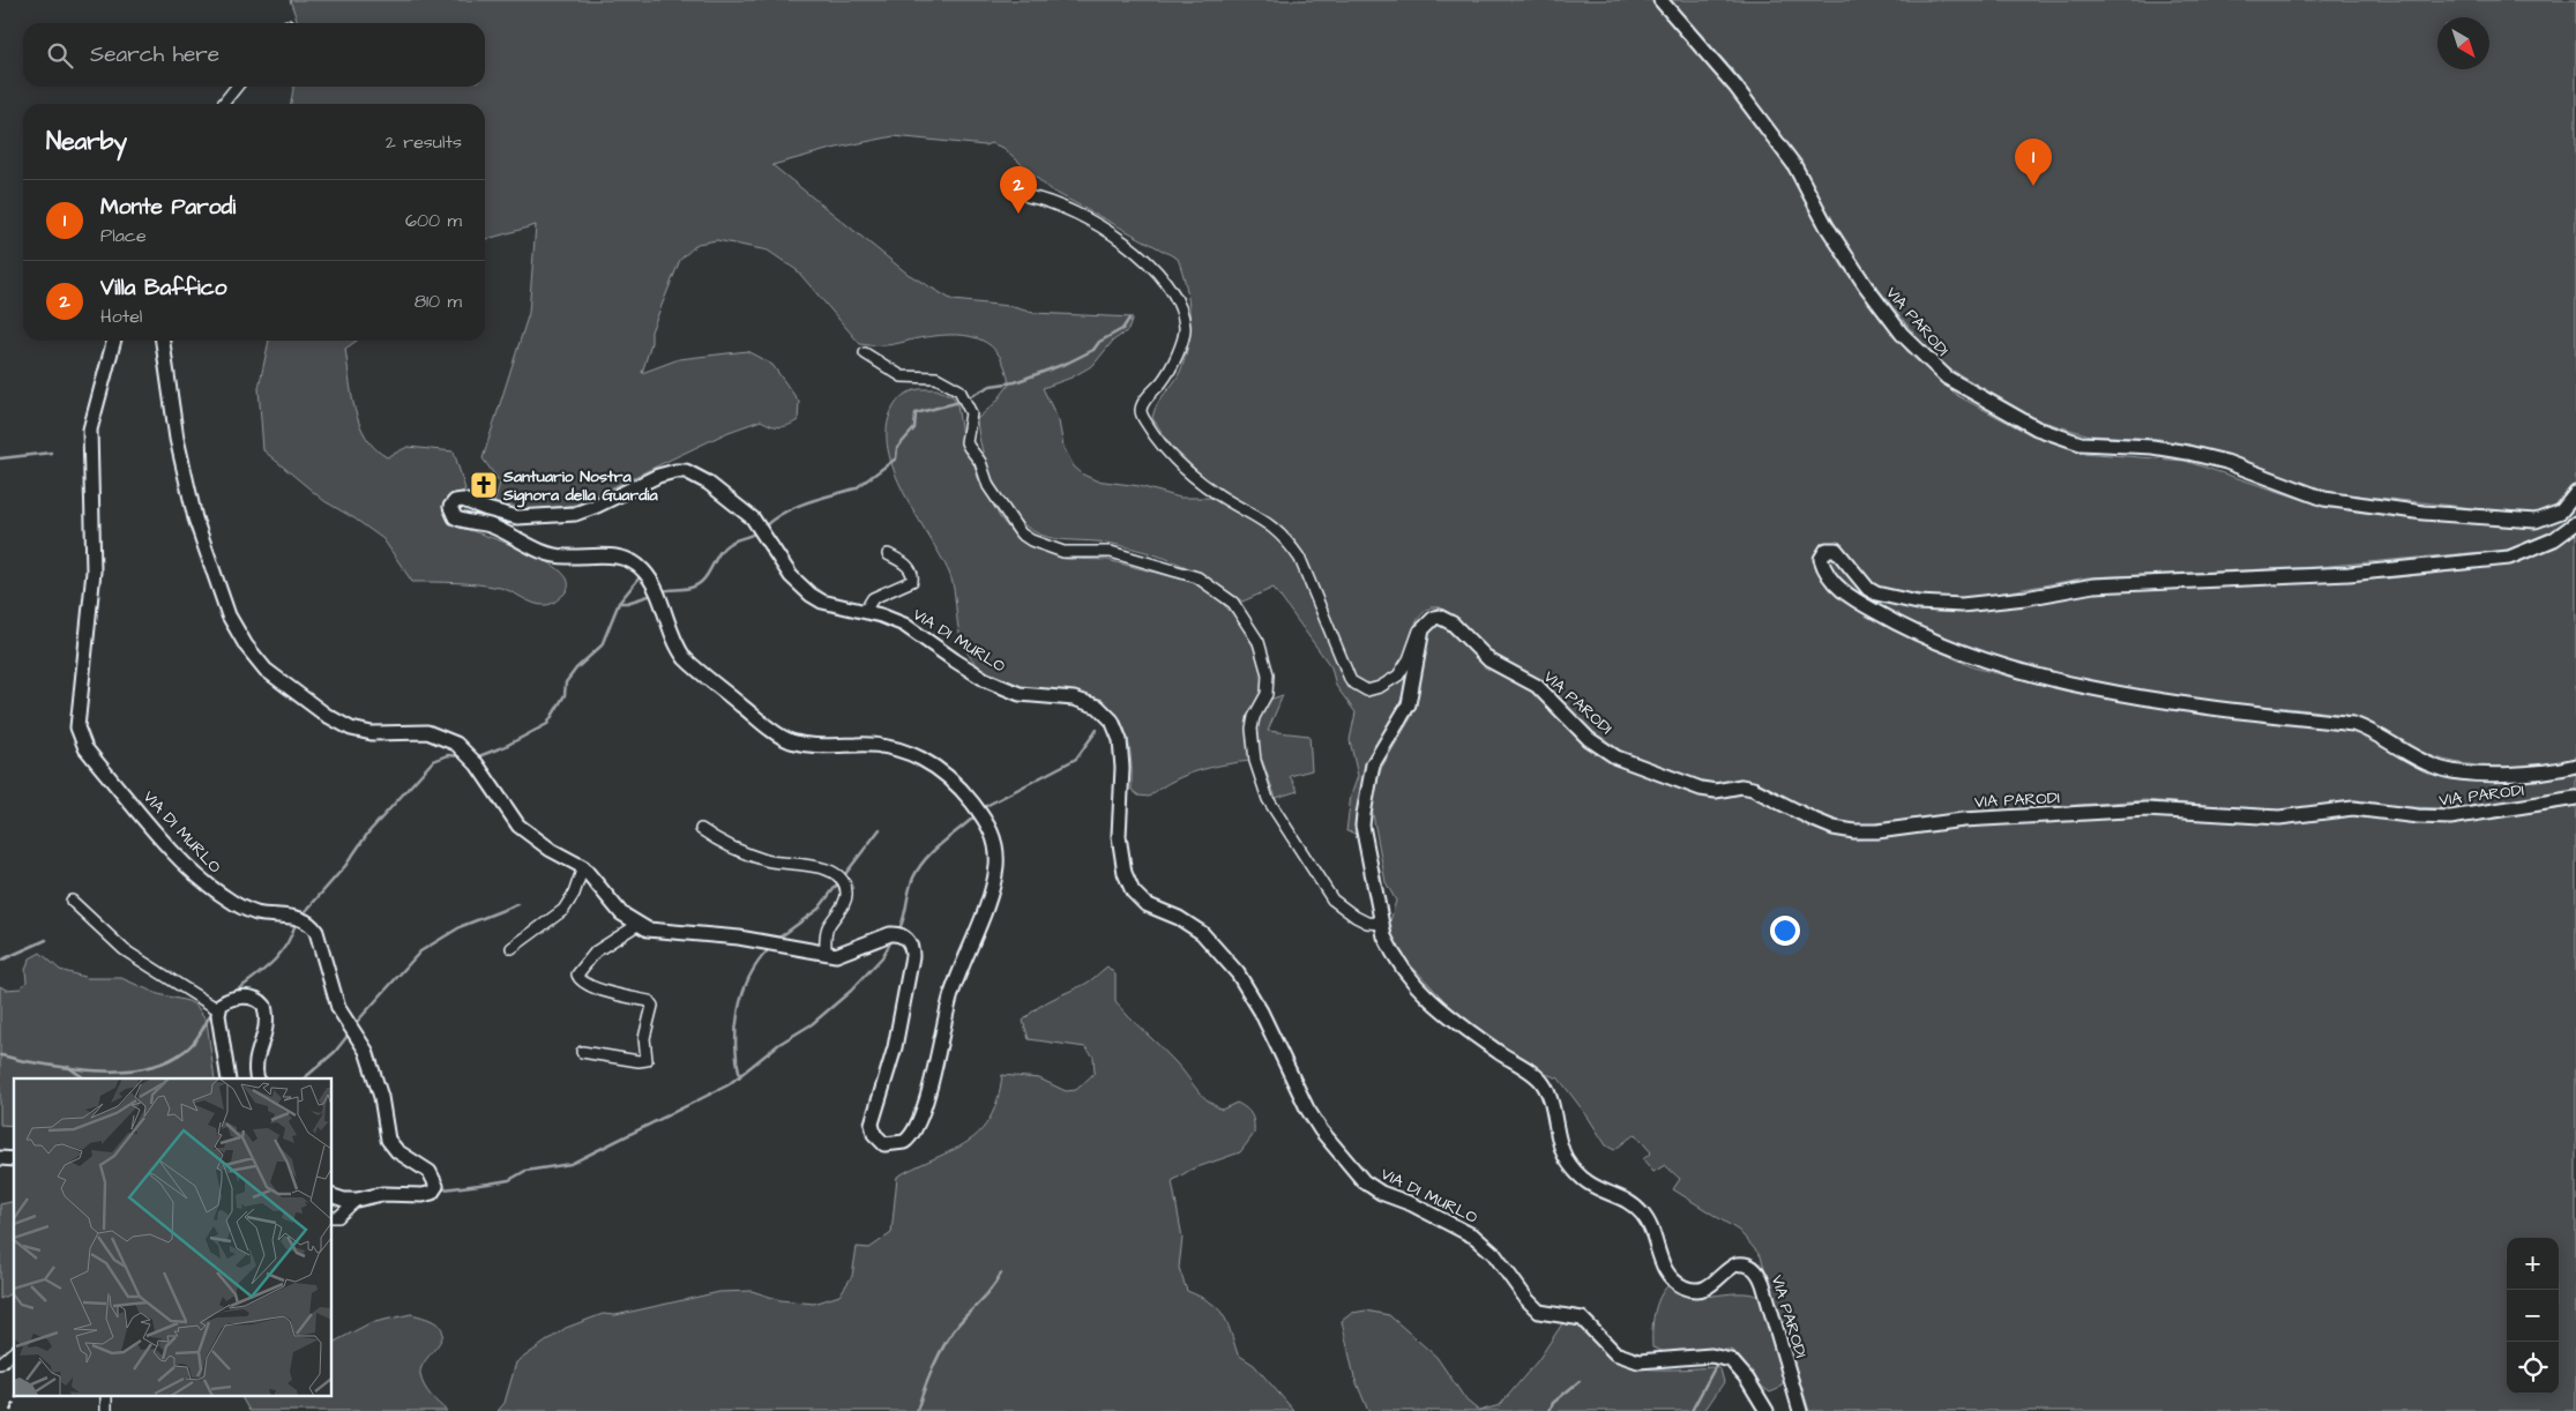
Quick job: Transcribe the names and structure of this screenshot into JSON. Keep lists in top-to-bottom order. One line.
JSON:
{"streets":{"street":["VIA PARODI","VIA DI MURLO"]},"places":{"church":["Santuario Nostra Signora della Guardia"]},"north":"bottom right","page":{"search":"Search here","heading":["Nearby","2 results"],"pins":["1","2"],"list":[{"mark":"1","name":"Monte Parodi","note":"Place","value":"600 m"},{"mark":"2","name":"Villa Baffico","note":"Hotel","value":"810 m"}],"map_buttons":["+","−"]}}
